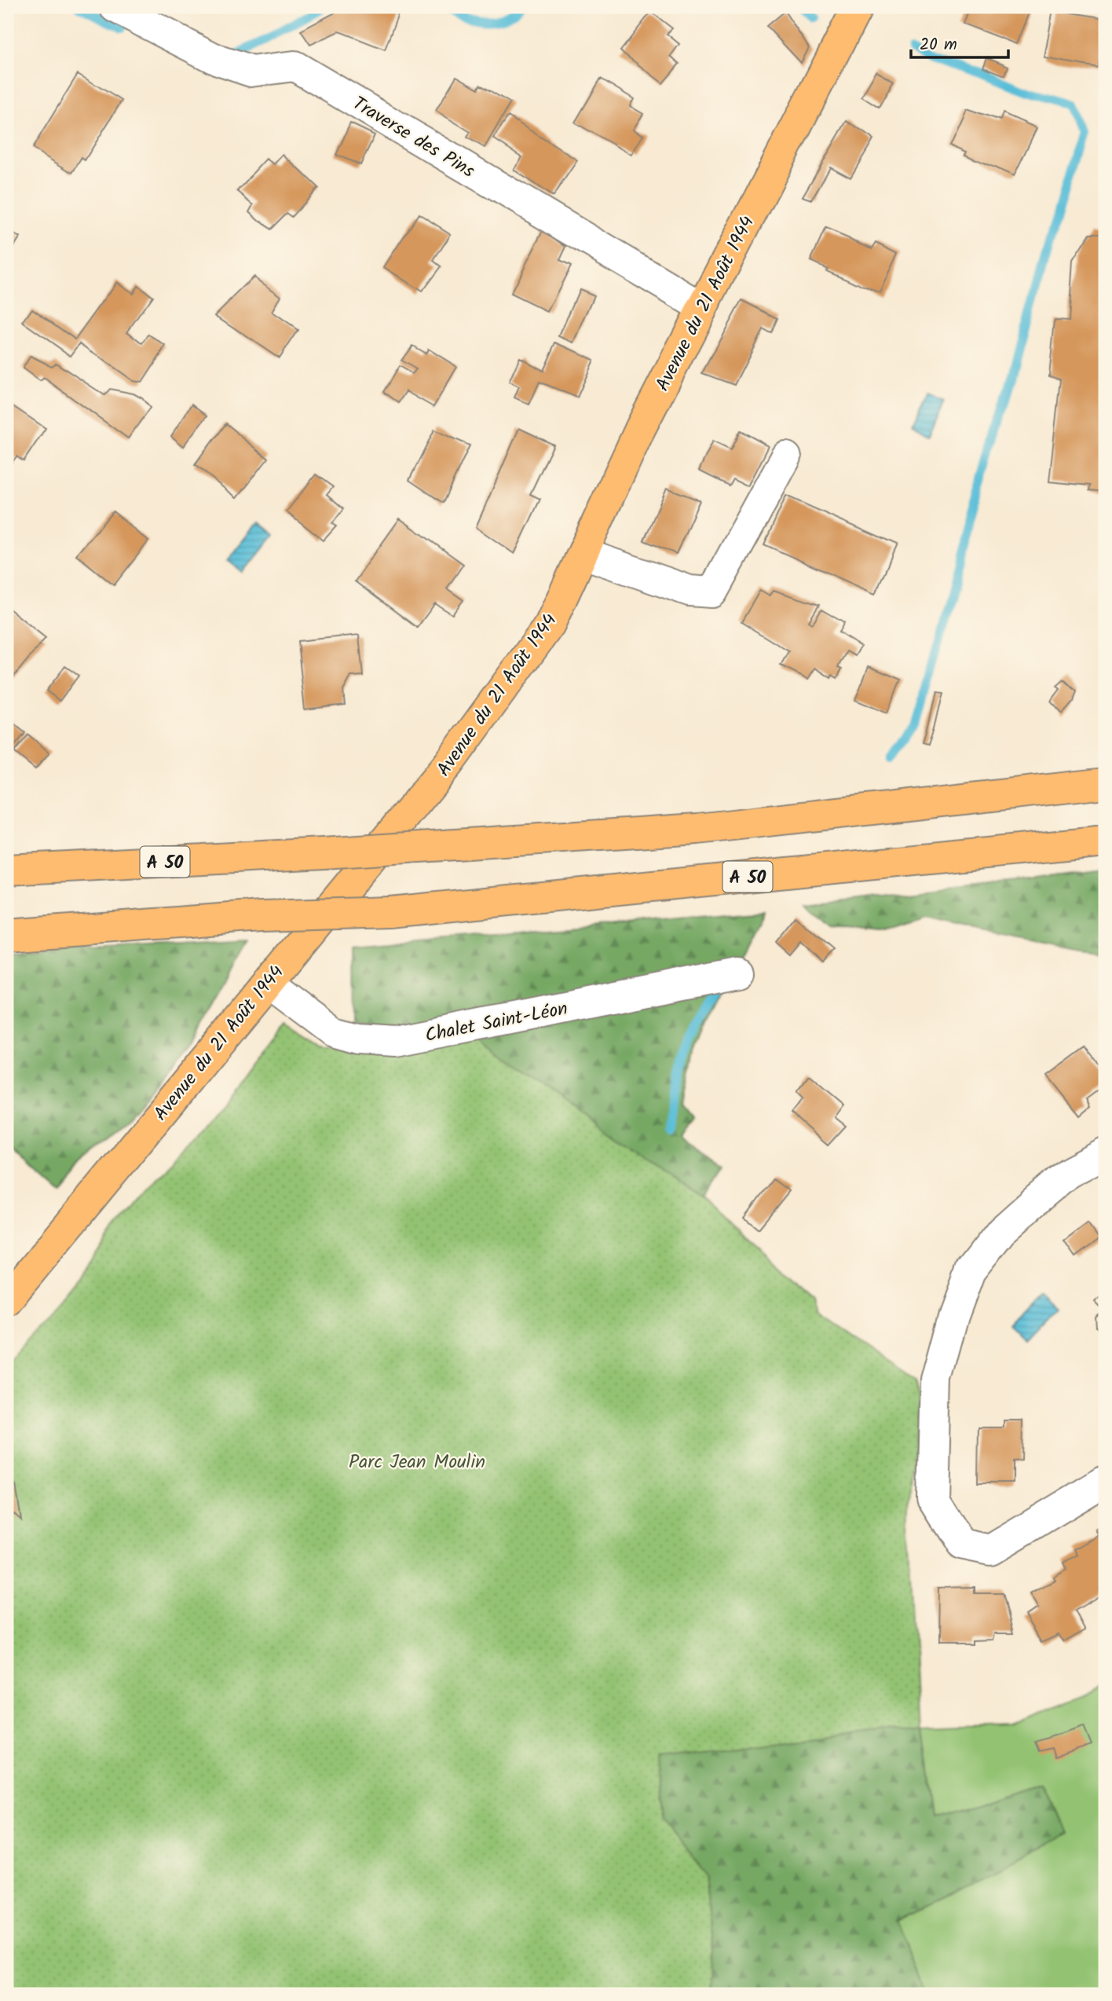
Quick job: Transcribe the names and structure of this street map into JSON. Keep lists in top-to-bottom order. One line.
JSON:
{"streets":{"main road":["Avenue du 21 Août 1944","A 50"],"lane":["Traverse des Pins","Chalet Saint-Léon"]},"crossings":[["Traverse des Pins","Avenue du 21 Août 1944"],["Avenue du 21 Août 1944","Chalet Saint-Léon"]],"parks":["Parc Jean Moulin"],"scale_bar":"20 m"}
